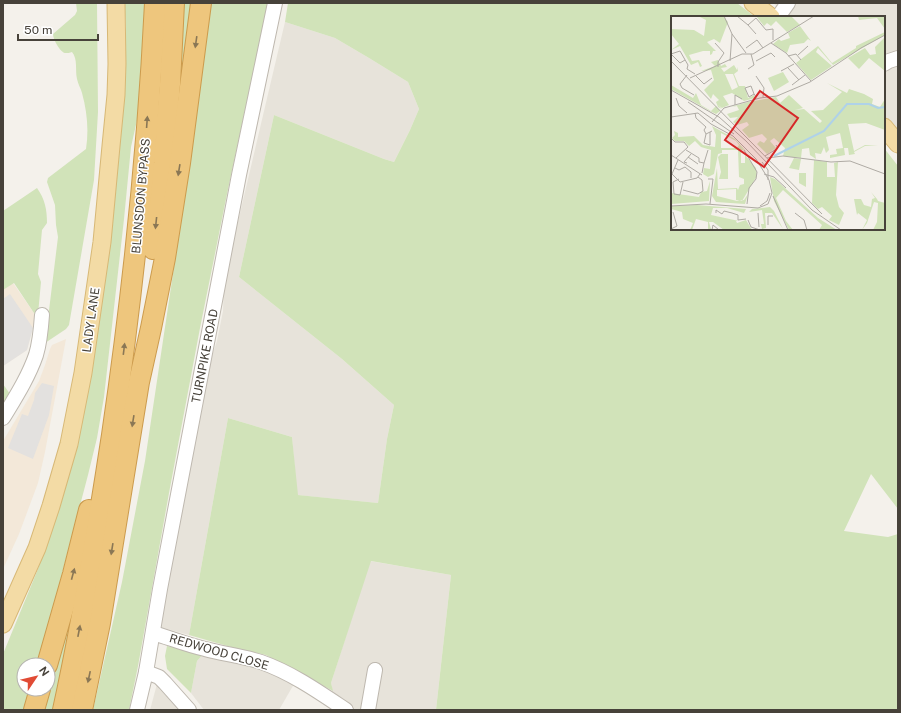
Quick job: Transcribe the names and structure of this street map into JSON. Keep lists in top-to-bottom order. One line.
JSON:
{"streets":{"highway":["BLUNSDON BYPASS"],"main road":["LADY LANE"],"street":["TURNPIKE ROAD","REDWOOD CLOSE"]},"crossings":[["TURNPIKE ROAD","REDWOOD CLOSE"]],"scale_bar":"50 m","north":"top right"}
